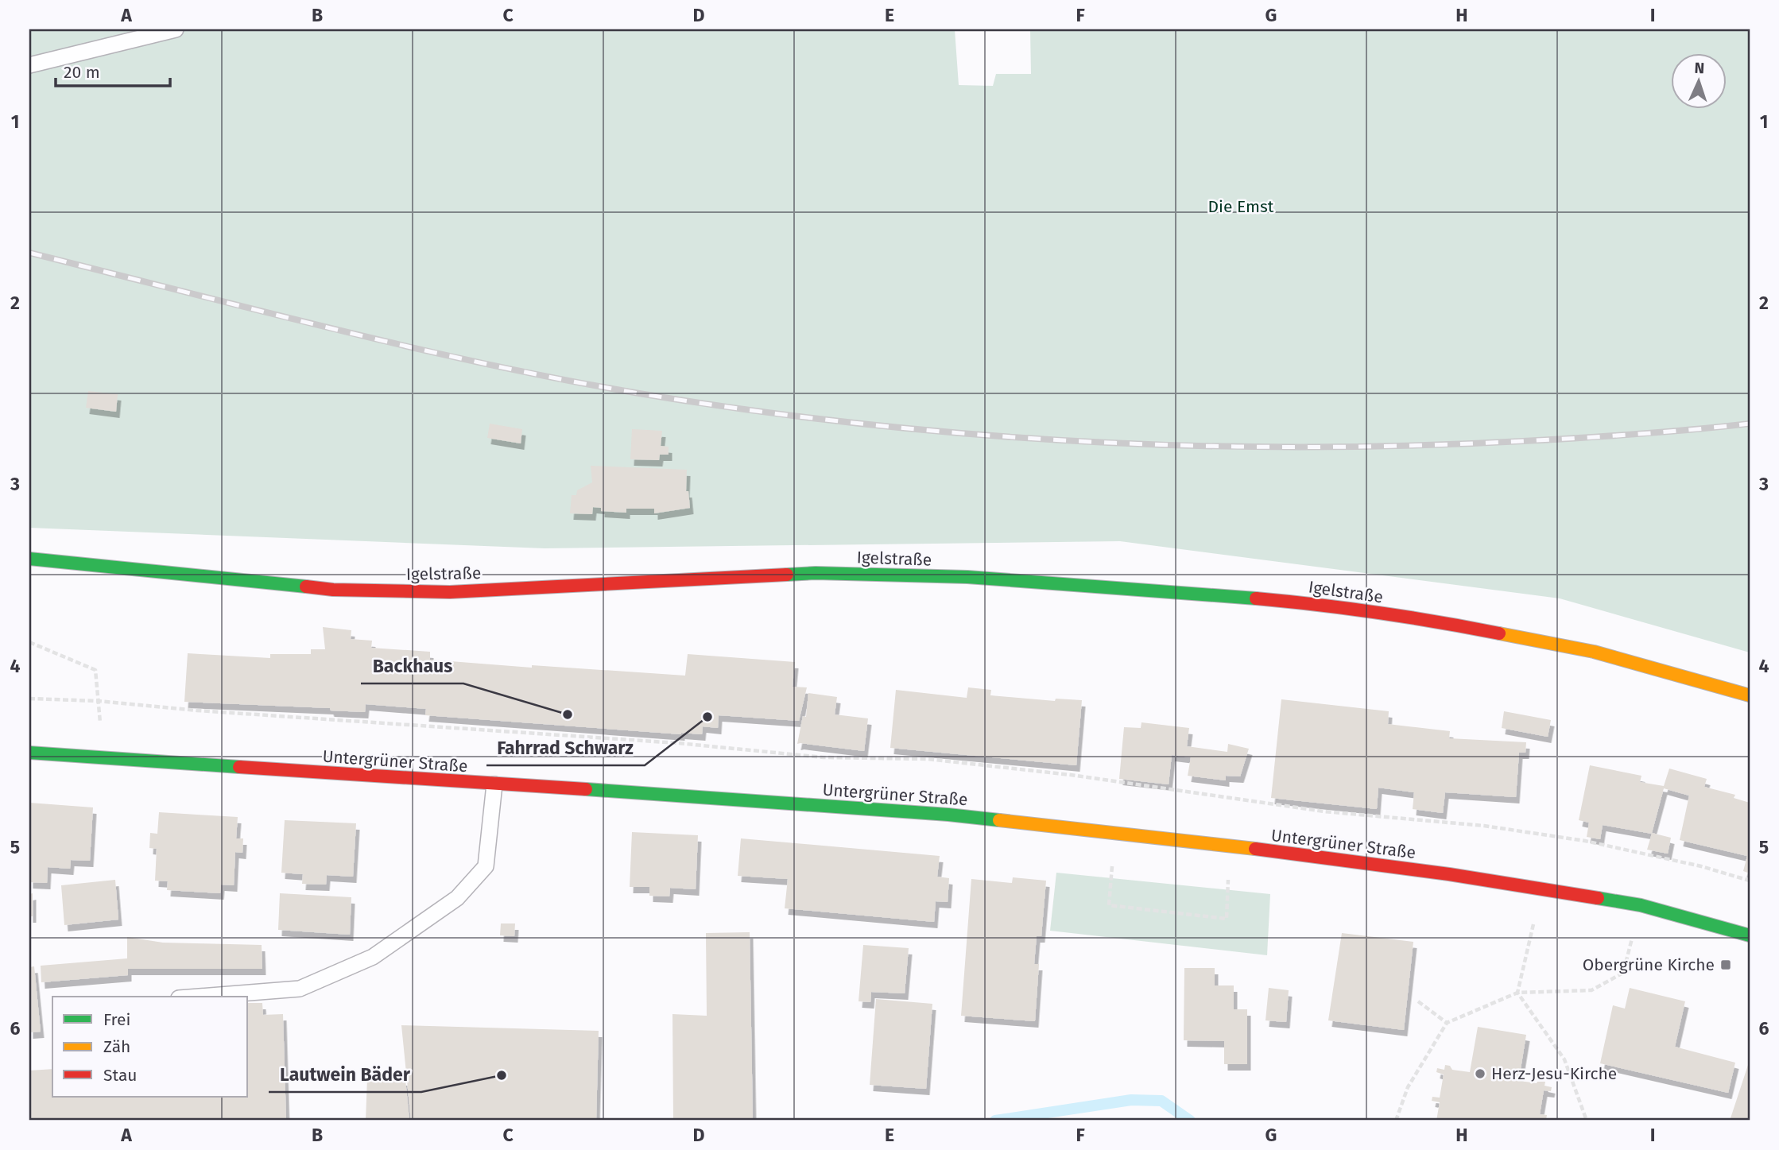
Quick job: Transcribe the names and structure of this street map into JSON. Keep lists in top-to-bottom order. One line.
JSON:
{"streets":{"main road":["Igelstraße","Untergrüner Straße"]},"parks":["Die Emst"],"places":{"other":["Backhaus","Fahrrad Schwarz","Herz-Jesu-Kirche","Lautwein Bäder"],"transit":["Obergrüne Kirche"]},"legend":["Frei","Zäh","Stau"],"scale_bar":"20 m","north":"top","grid":{"columns":["A","B","C","D","E","F","G","H","I"],"rows":["1","2","3","4","5","6"]}}
